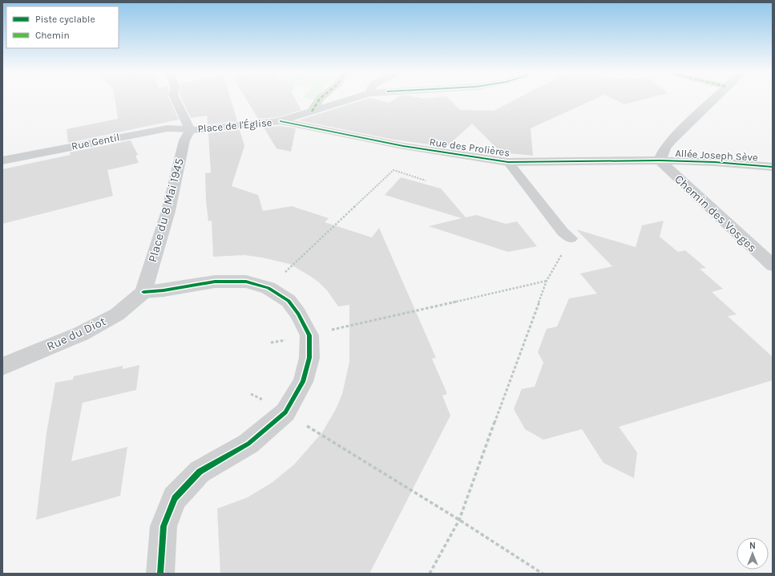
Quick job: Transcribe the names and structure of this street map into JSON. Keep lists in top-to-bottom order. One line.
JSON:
{"streets":{"street":["Place de l'Église","Rue Gentil","Rue des Prolières","Allée Joseph Sève","Place du 8 Mai 1945","Chemin des Vosges","Rue du Diot"]},"crossings":[["Place de l'Église","Rue Gentil"],["Place de l'Église","Rue des Prolières"],["Place de l'Église","Place du 8 Mai 1945"],["Rue Gentil","Place du 8 Mai 1945"],["Rue des Prolières","Allée Joseph Sève"],["Rue des Prolières","Chemin des Vosges"],["Allée Joseph Sève","Chemin des Vosges"],["Place du 8 Mai 1945","Rue du Diot"]],"legend":["Piste cyclable","Chemin"],"north":"top"}
